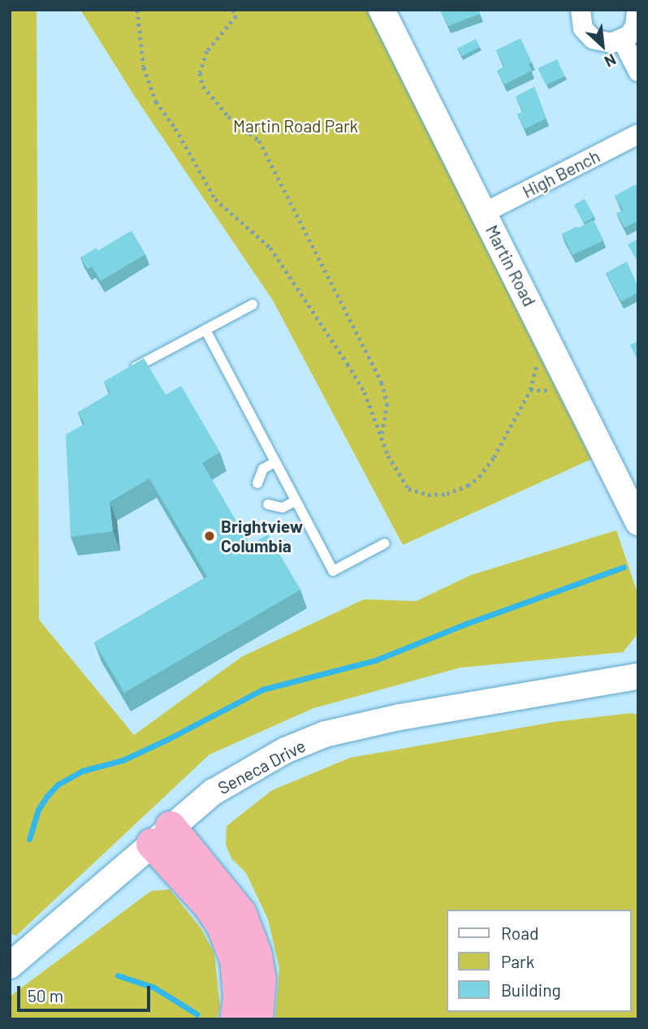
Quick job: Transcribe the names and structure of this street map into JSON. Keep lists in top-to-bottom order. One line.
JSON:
{"streets":{"street":["High Bench","Martin Road","Seneca Drive"]},"crossings":[["High Bench","Martin Road"]],"parks":["Martin Road Park"],"places":["Brightview Columbia"],"legend":["Road","Park","Building"],"scale_bar":"50 m","north":"bottom right"}
